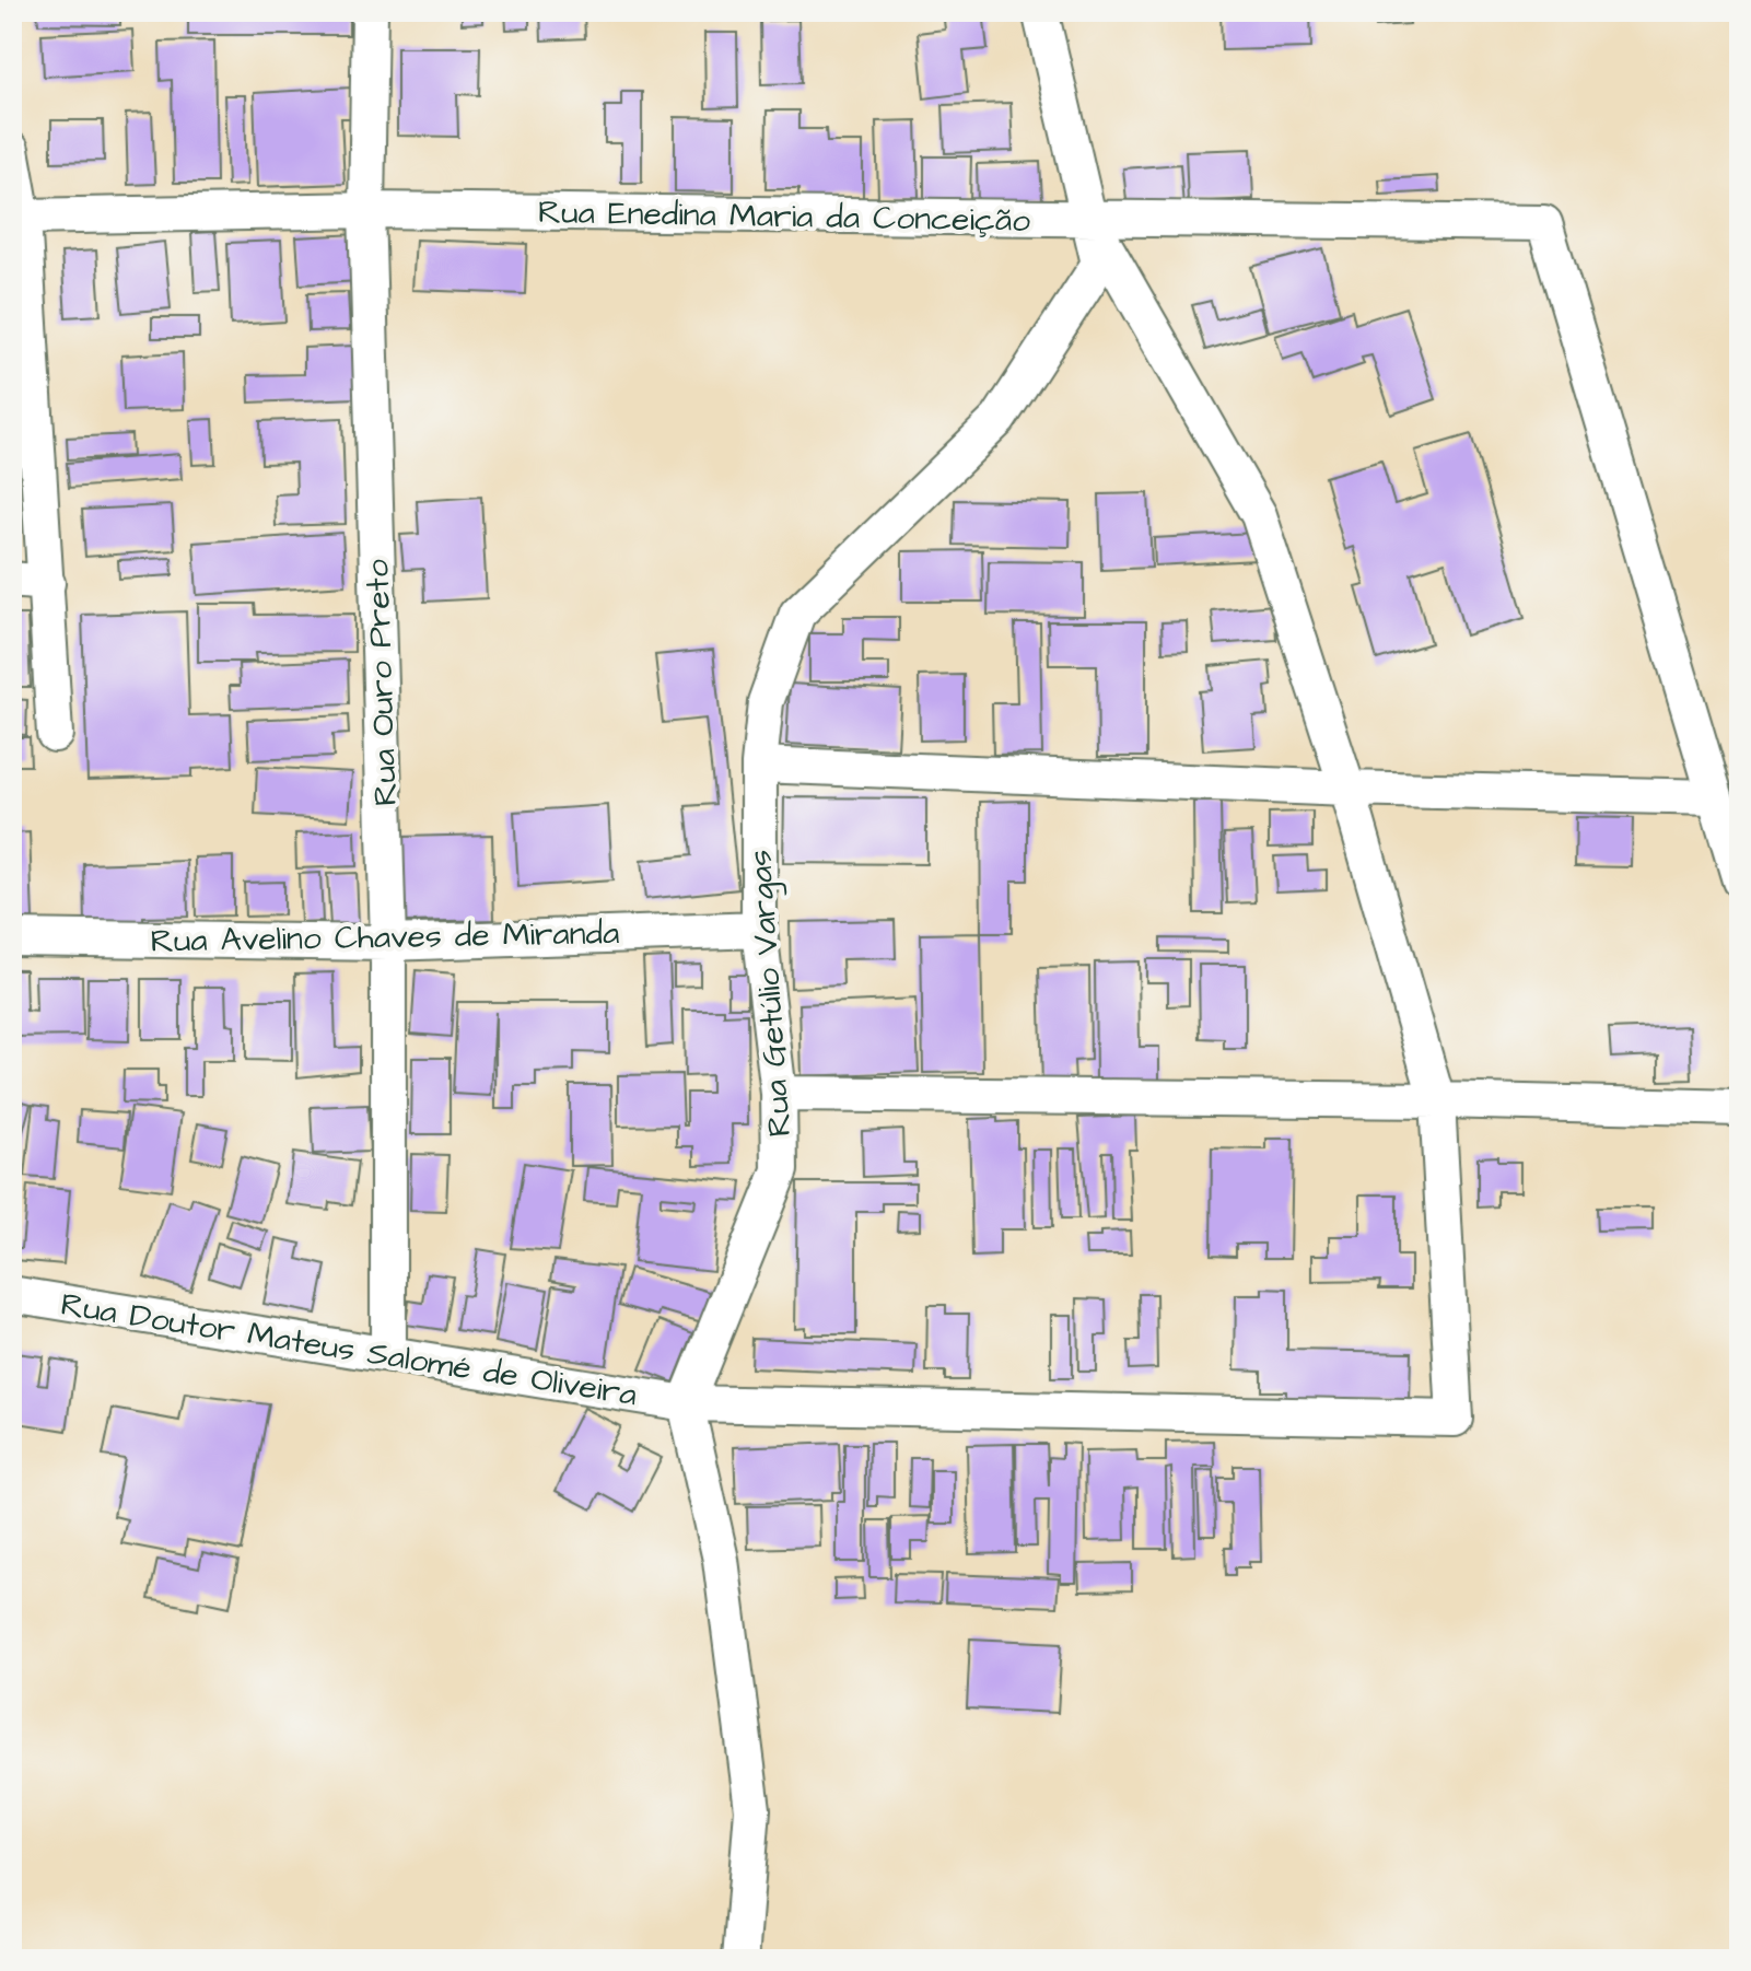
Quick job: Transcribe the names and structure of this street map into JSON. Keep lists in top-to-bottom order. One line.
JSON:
{"streets":{"street":["Rua Enedina Maria da Conceição","Rua Ouro Preto","Rua Avelino Chaves de Miranda","Rua Getúlio Vargas","Rua Doutor Mateus Salomé de Oliveira"]},"crossings":[["Rua Enedina Maria da Conceição","Rua Ouro Preto"],["Rua Enedina Maria da Conceição","Rua Getúlio Vargas"],["Rua Ouro Preto","Rua Avelino Chaves de Miranda"],["Rua Ouro Preto","Rua Doutor Mateus Salomé de Oliveira"],["Rua Avelino Chaves de Miranda","Rua Getúlio Vargas"],["Rua Getúlio Vargas","Rua Doutor Mateus Salomé de Oliveira"]]}
